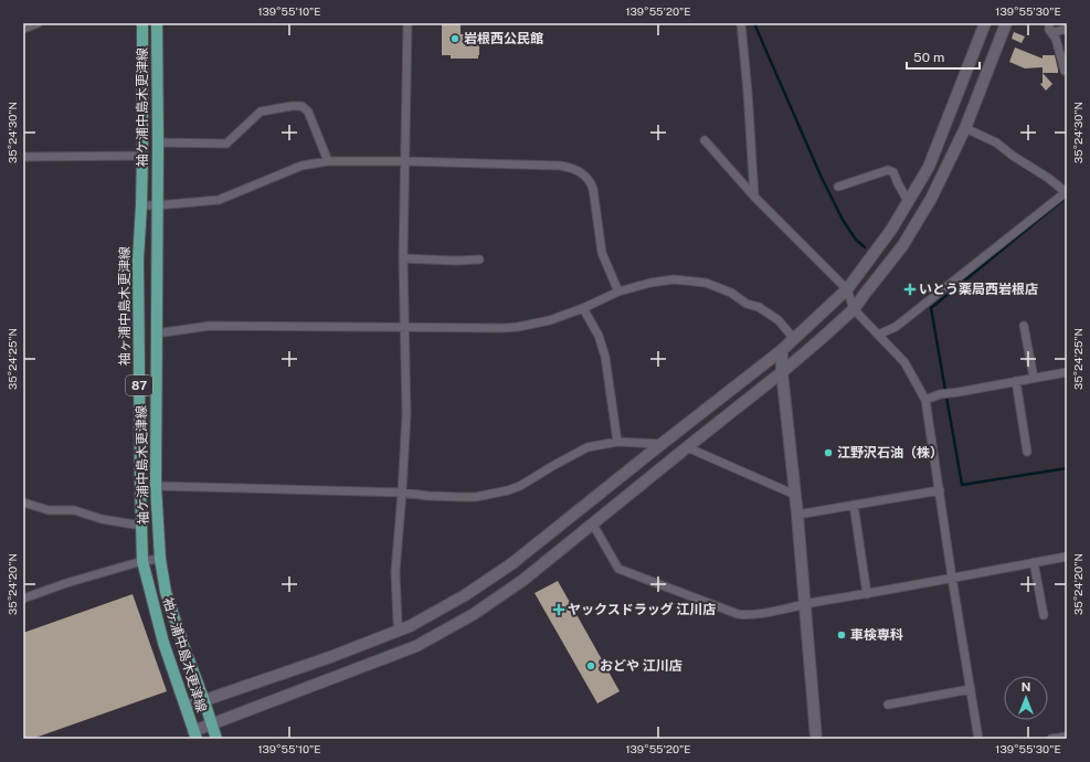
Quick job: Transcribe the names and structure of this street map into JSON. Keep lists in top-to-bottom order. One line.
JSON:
{"streets":{"main road":["袖ケ浦中島木更津線","袖ヶ浦中島木更津線","87"]},"places":{"other":["岩根西公民館","江野沢石油（株）","車検専科","おどや 江川店"],"health":["いとう薬局西岩根店","ヤックスドラッグ 江川店"]},"scale_bar":"50 m","north":"top","coordinates":["139°55'10\"E","139°55'20\"E","139°55'30\"E","35°24'30\"N","35°24'25\"N","35°24'20\"N"]}
